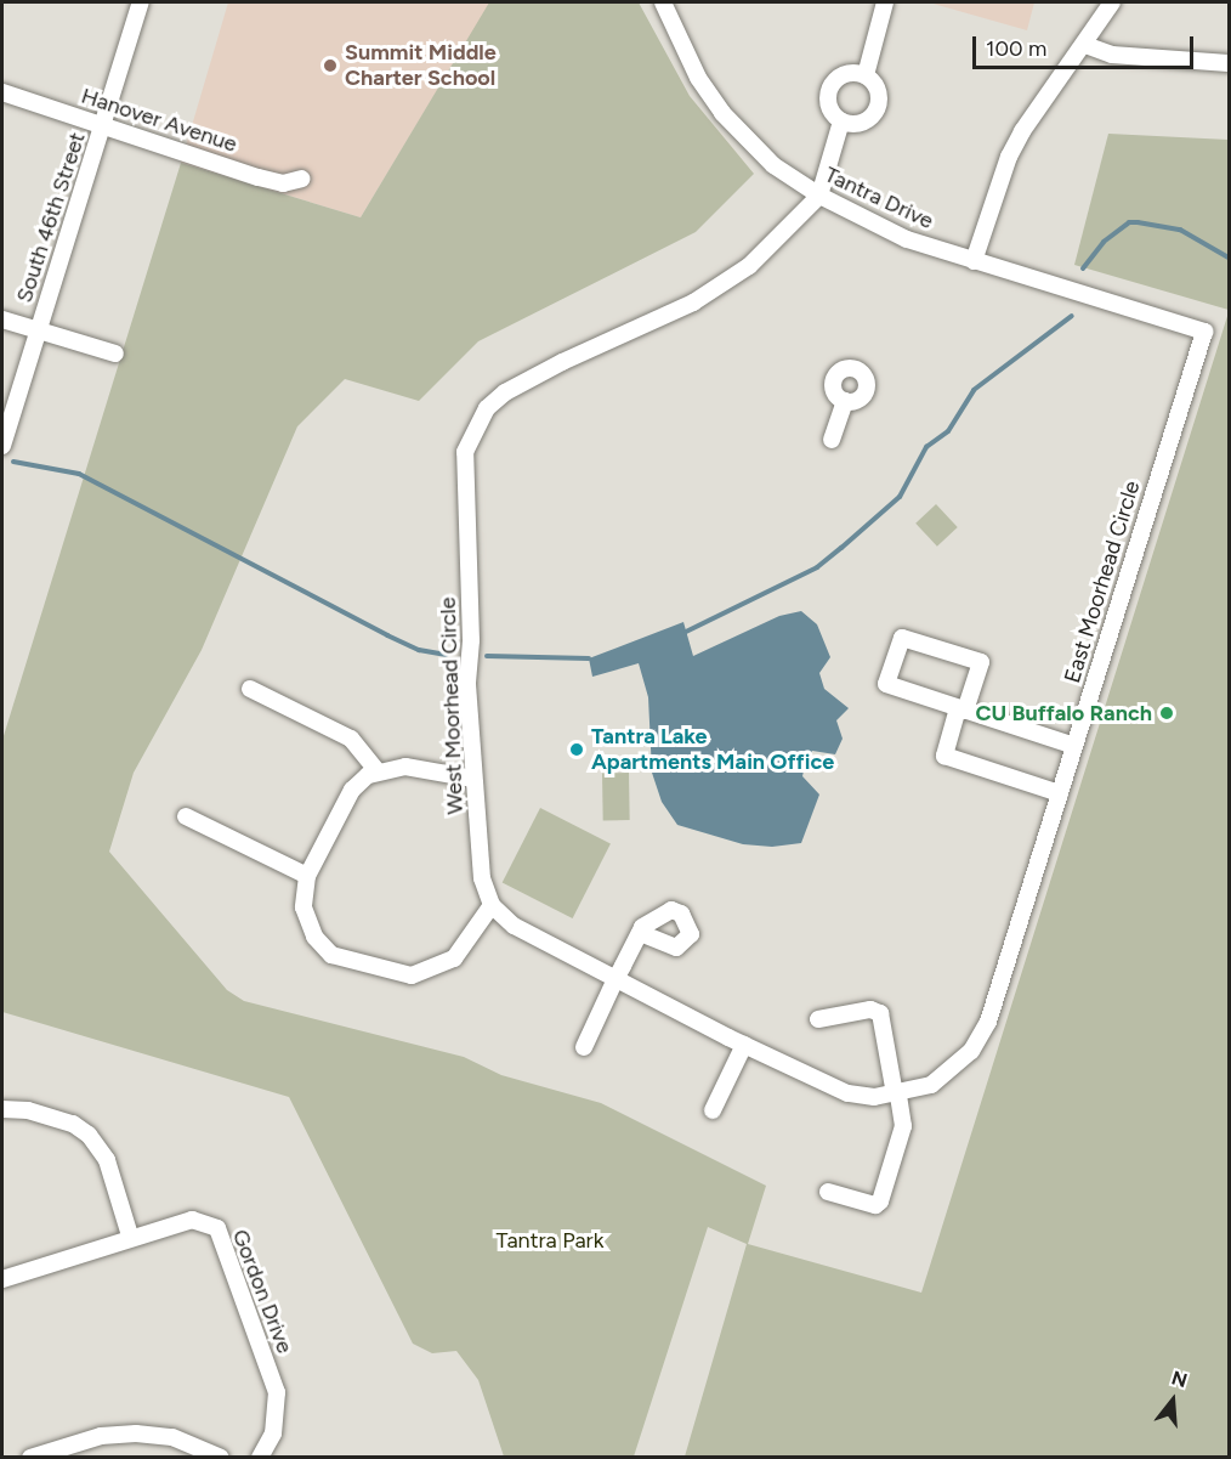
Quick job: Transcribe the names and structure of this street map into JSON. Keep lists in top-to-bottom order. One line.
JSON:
{"streets":{"street":["Hanover Avenue","Tantra Drive","South 46th Street","East Moorhead Circle","West Moorhead Circle","Gordon Drive"]},"crossings":[["Hanover Avenue","South 46th Street"],["Tantra Drive","East Moorhead Circle"],["Tantra Drive","West Moorhead Circle"]],"parks":["Tantra Park"],"places":["Summit Middle Charter School","CU Buffalo Ranch","Tantra Lake Apartments Main Office"],"scale_bar":"100 m","north":"top"}
